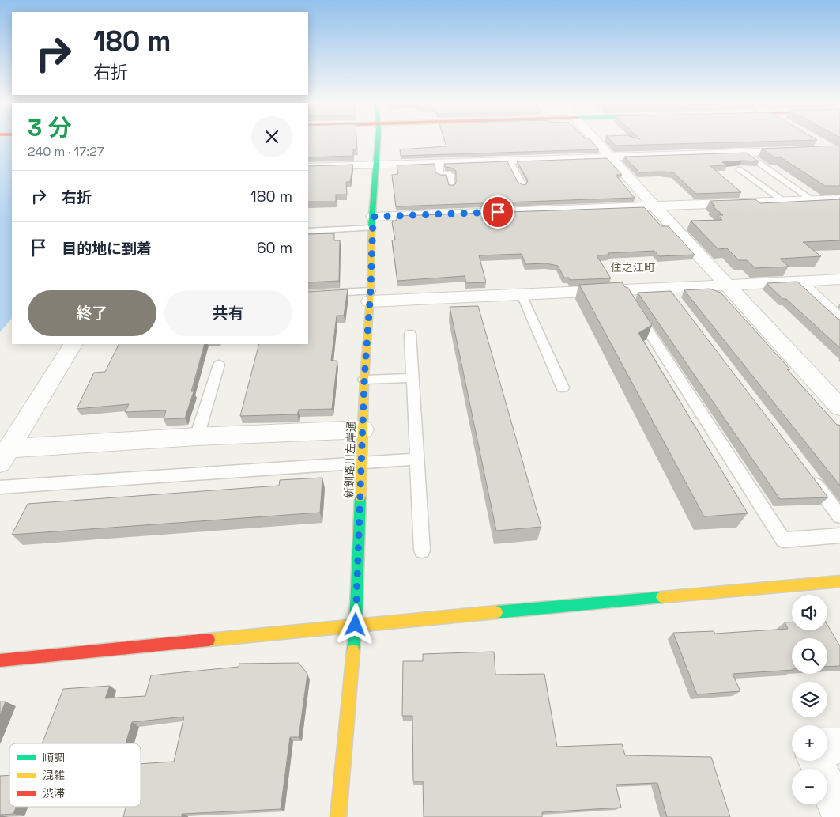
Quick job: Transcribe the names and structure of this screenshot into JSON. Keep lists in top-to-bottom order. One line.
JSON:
{"streets":{"street":["新釧路川左岸通"]},"districts":["住之江町"],"legend":["順調","混雑","渋滞"],"page":{"turn":["180 m","右折"],"heading":["3 分","240 m · 17:27"],"list":[{"name":"右折","value":"180 m"},{"name":"目的地に到着","value":"60 m"}],"buttons":["終了","共有"],"map_buttons":["+","−"]}}
